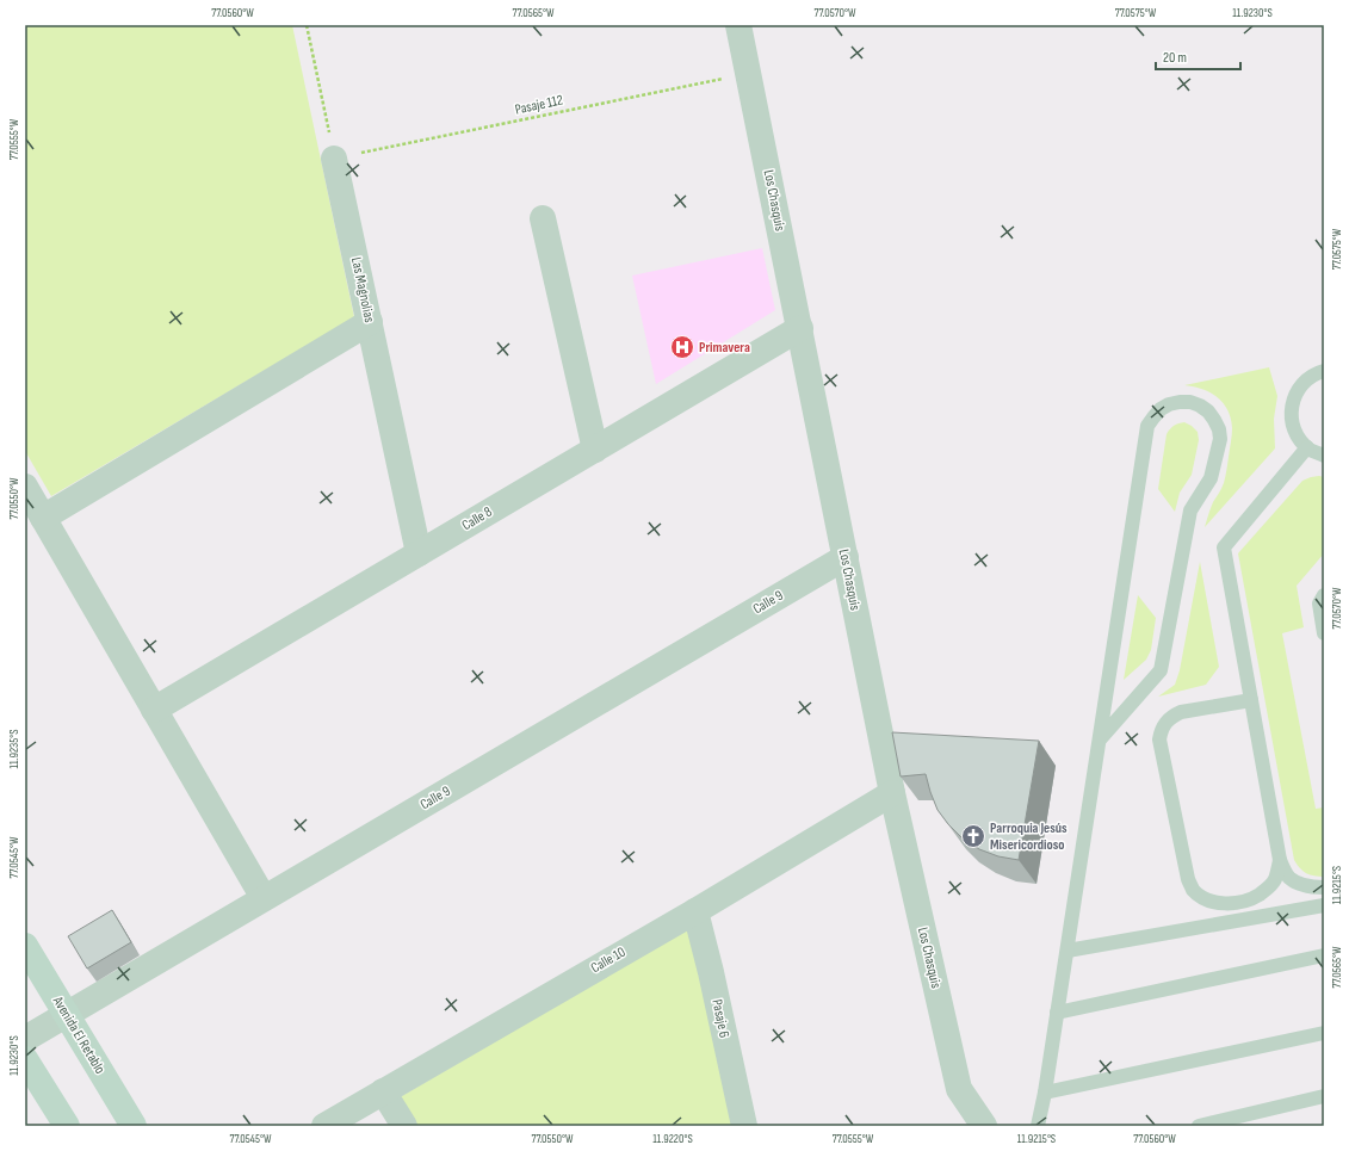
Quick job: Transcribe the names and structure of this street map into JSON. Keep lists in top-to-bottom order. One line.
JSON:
{"streets":{"main road":["Avenida El Retablo"],"street":["Los Chasquis","Las Magnolias","Calle 8","Calle 9","Calle 10","Pasaje 6"],"path":["Pasaje 112"]},"crossings":[["Pasaje 112","Los Chasquis"],["Pasaje 112","Las Magnolias"],["Los Chasquis","Calle 8"],["Los Chasquis","Calle 9"],["Los Chasquis","Calle 10"],["Las Magnolias","Calle 8"],["Calle 9","Avenida El Retablo"],["Calle 10","Pasaje 6"]],"places":{"hospital":["Primavera"],"church":["Parroquia Jesús Misericordioso"]},"scale_bar":"20 m","coordinates":["77.0560°W","77.0565°W","77.0570°W","77.0575°W","11.9230°S","77.0555°W","77.0550°W","11.9235°S","77.0545°W","11.9215°S","11.9220°S"]}
